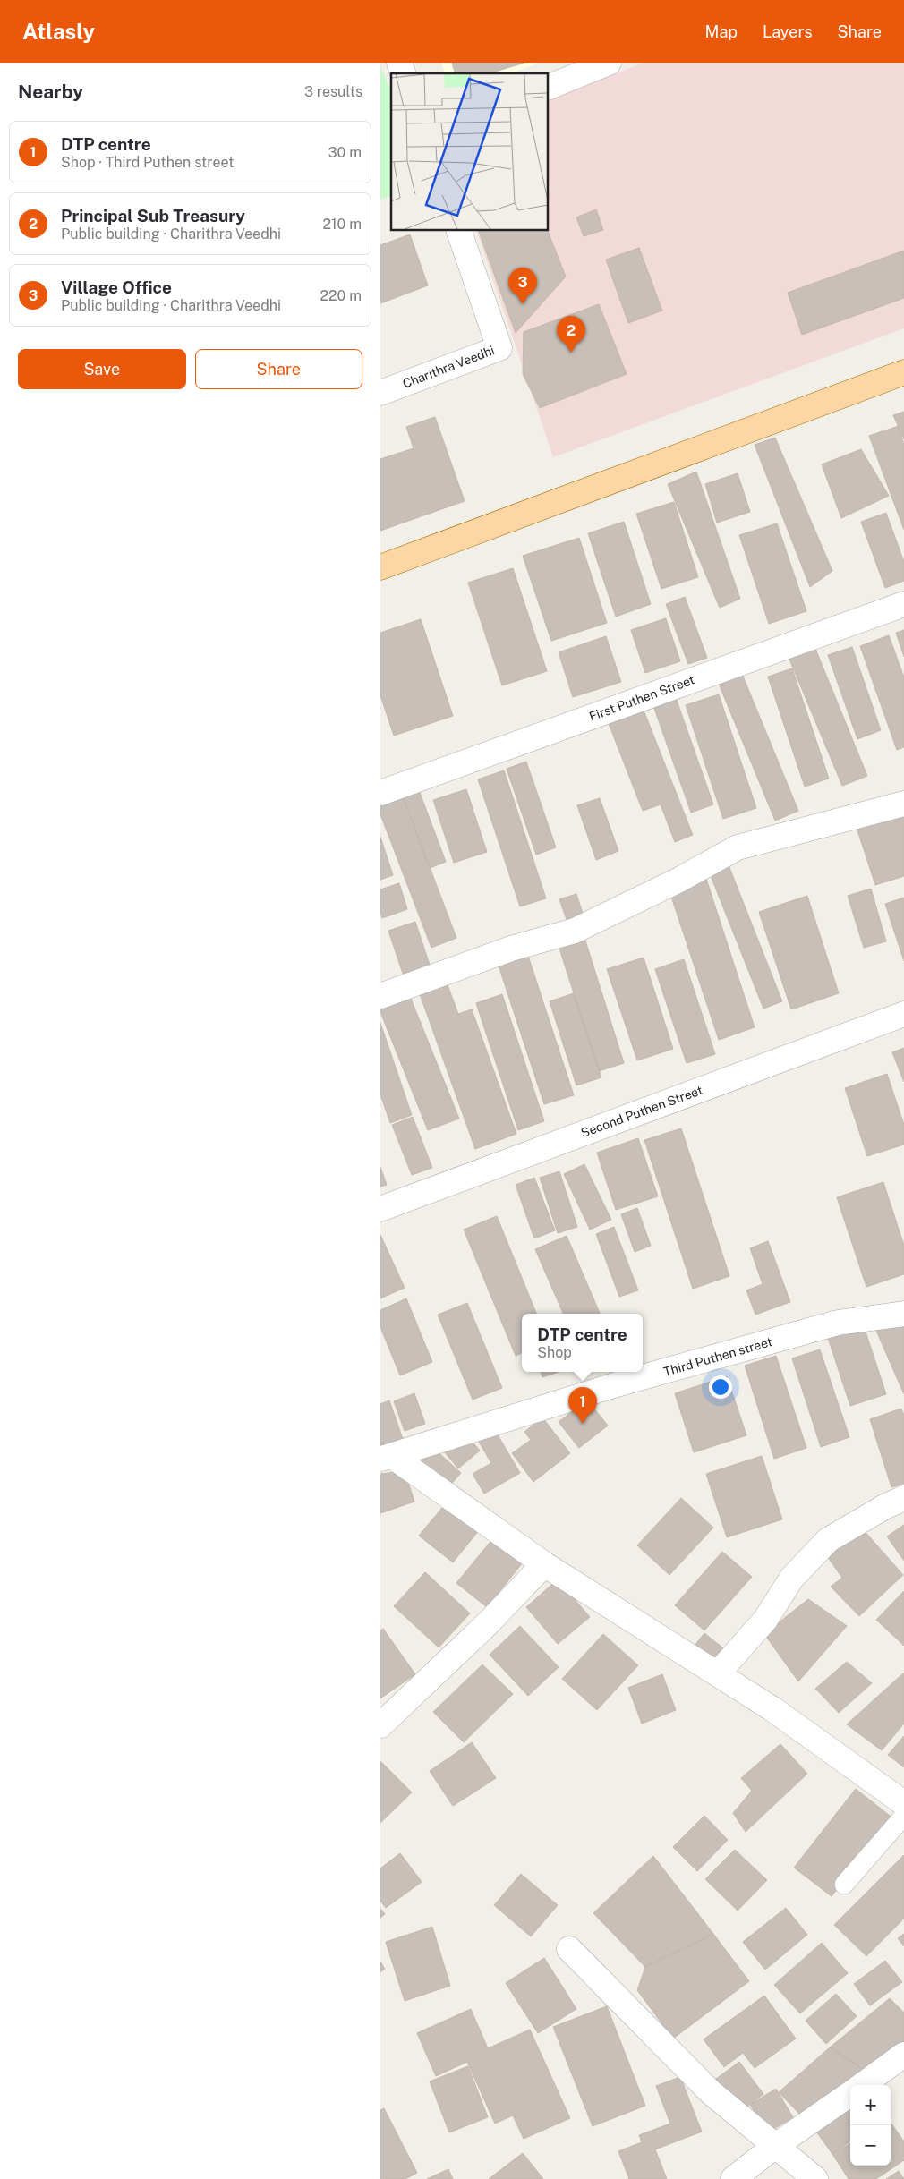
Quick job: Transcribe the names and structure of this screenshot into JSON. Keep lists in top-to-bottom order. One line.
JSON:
{"streets":{"street":["Charithra Veedhi","First Puthen Street","Second Puthen Street","Third Puthen street"]},"page":{"header":"Atlasly","nav":["Map","Layers","Share"],"heading":["Nearby","3 results"],"list":[{"mark":"1","name":"DTP centre","note":"Shop · Third Puthen street","value":"30 m"},{"mark":"2","name":"Principal Sub Treasury","note":"Public building · Charithra Veedhi","value":"210 m"},{"mark":"3","name":"Village Office","note":"Public building · Charithra Veedhi","value":"220 m"}],"pins":["3","2","1"],"buttons":["Save","Share"],"popup":["DTP centre","Shop"],"map_buttons":["+","−"]}}
